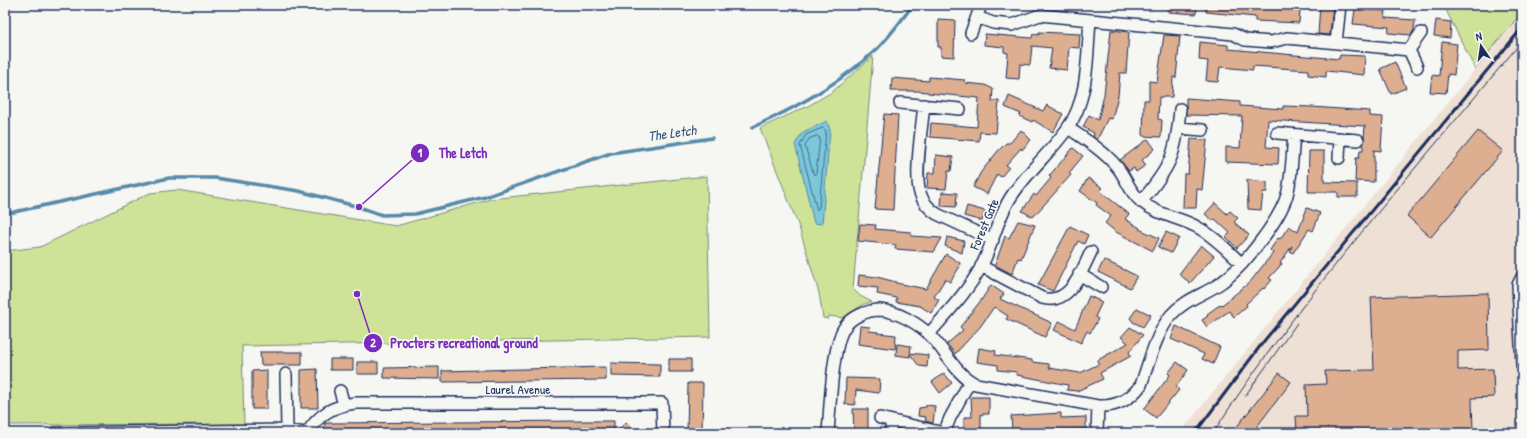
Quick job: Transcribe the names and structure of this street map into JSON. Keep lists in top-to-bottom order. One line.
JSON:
{"streets":{"street":["Forest Gate","Laurel Avenue"]},"water":["The Letch"],"places":["The Letch","Procters recreational ground"],"north":"top"}
